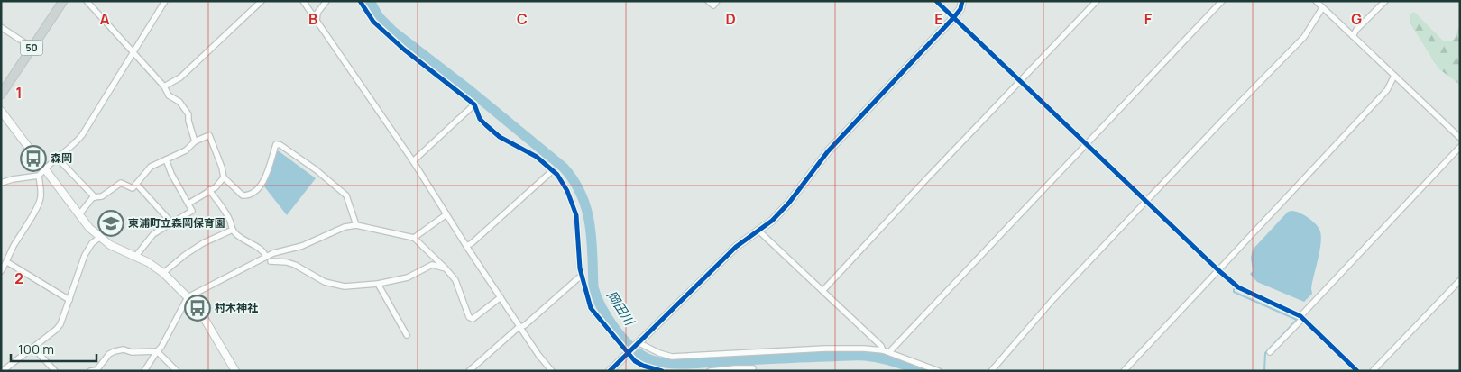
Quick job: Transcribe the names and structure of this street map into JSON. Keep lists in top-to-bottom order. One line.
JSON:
{"streets":{"main road":["50"]},"water":["岡田川"],"places":{"bus stop":["森岡","村木神社"],"school or university":["東浦町立森岡保育園"]},"scale_bar":"100 m","grid":{"columns":["A","B","C","D","E","F","G"],"rows":["1","2"]}}
